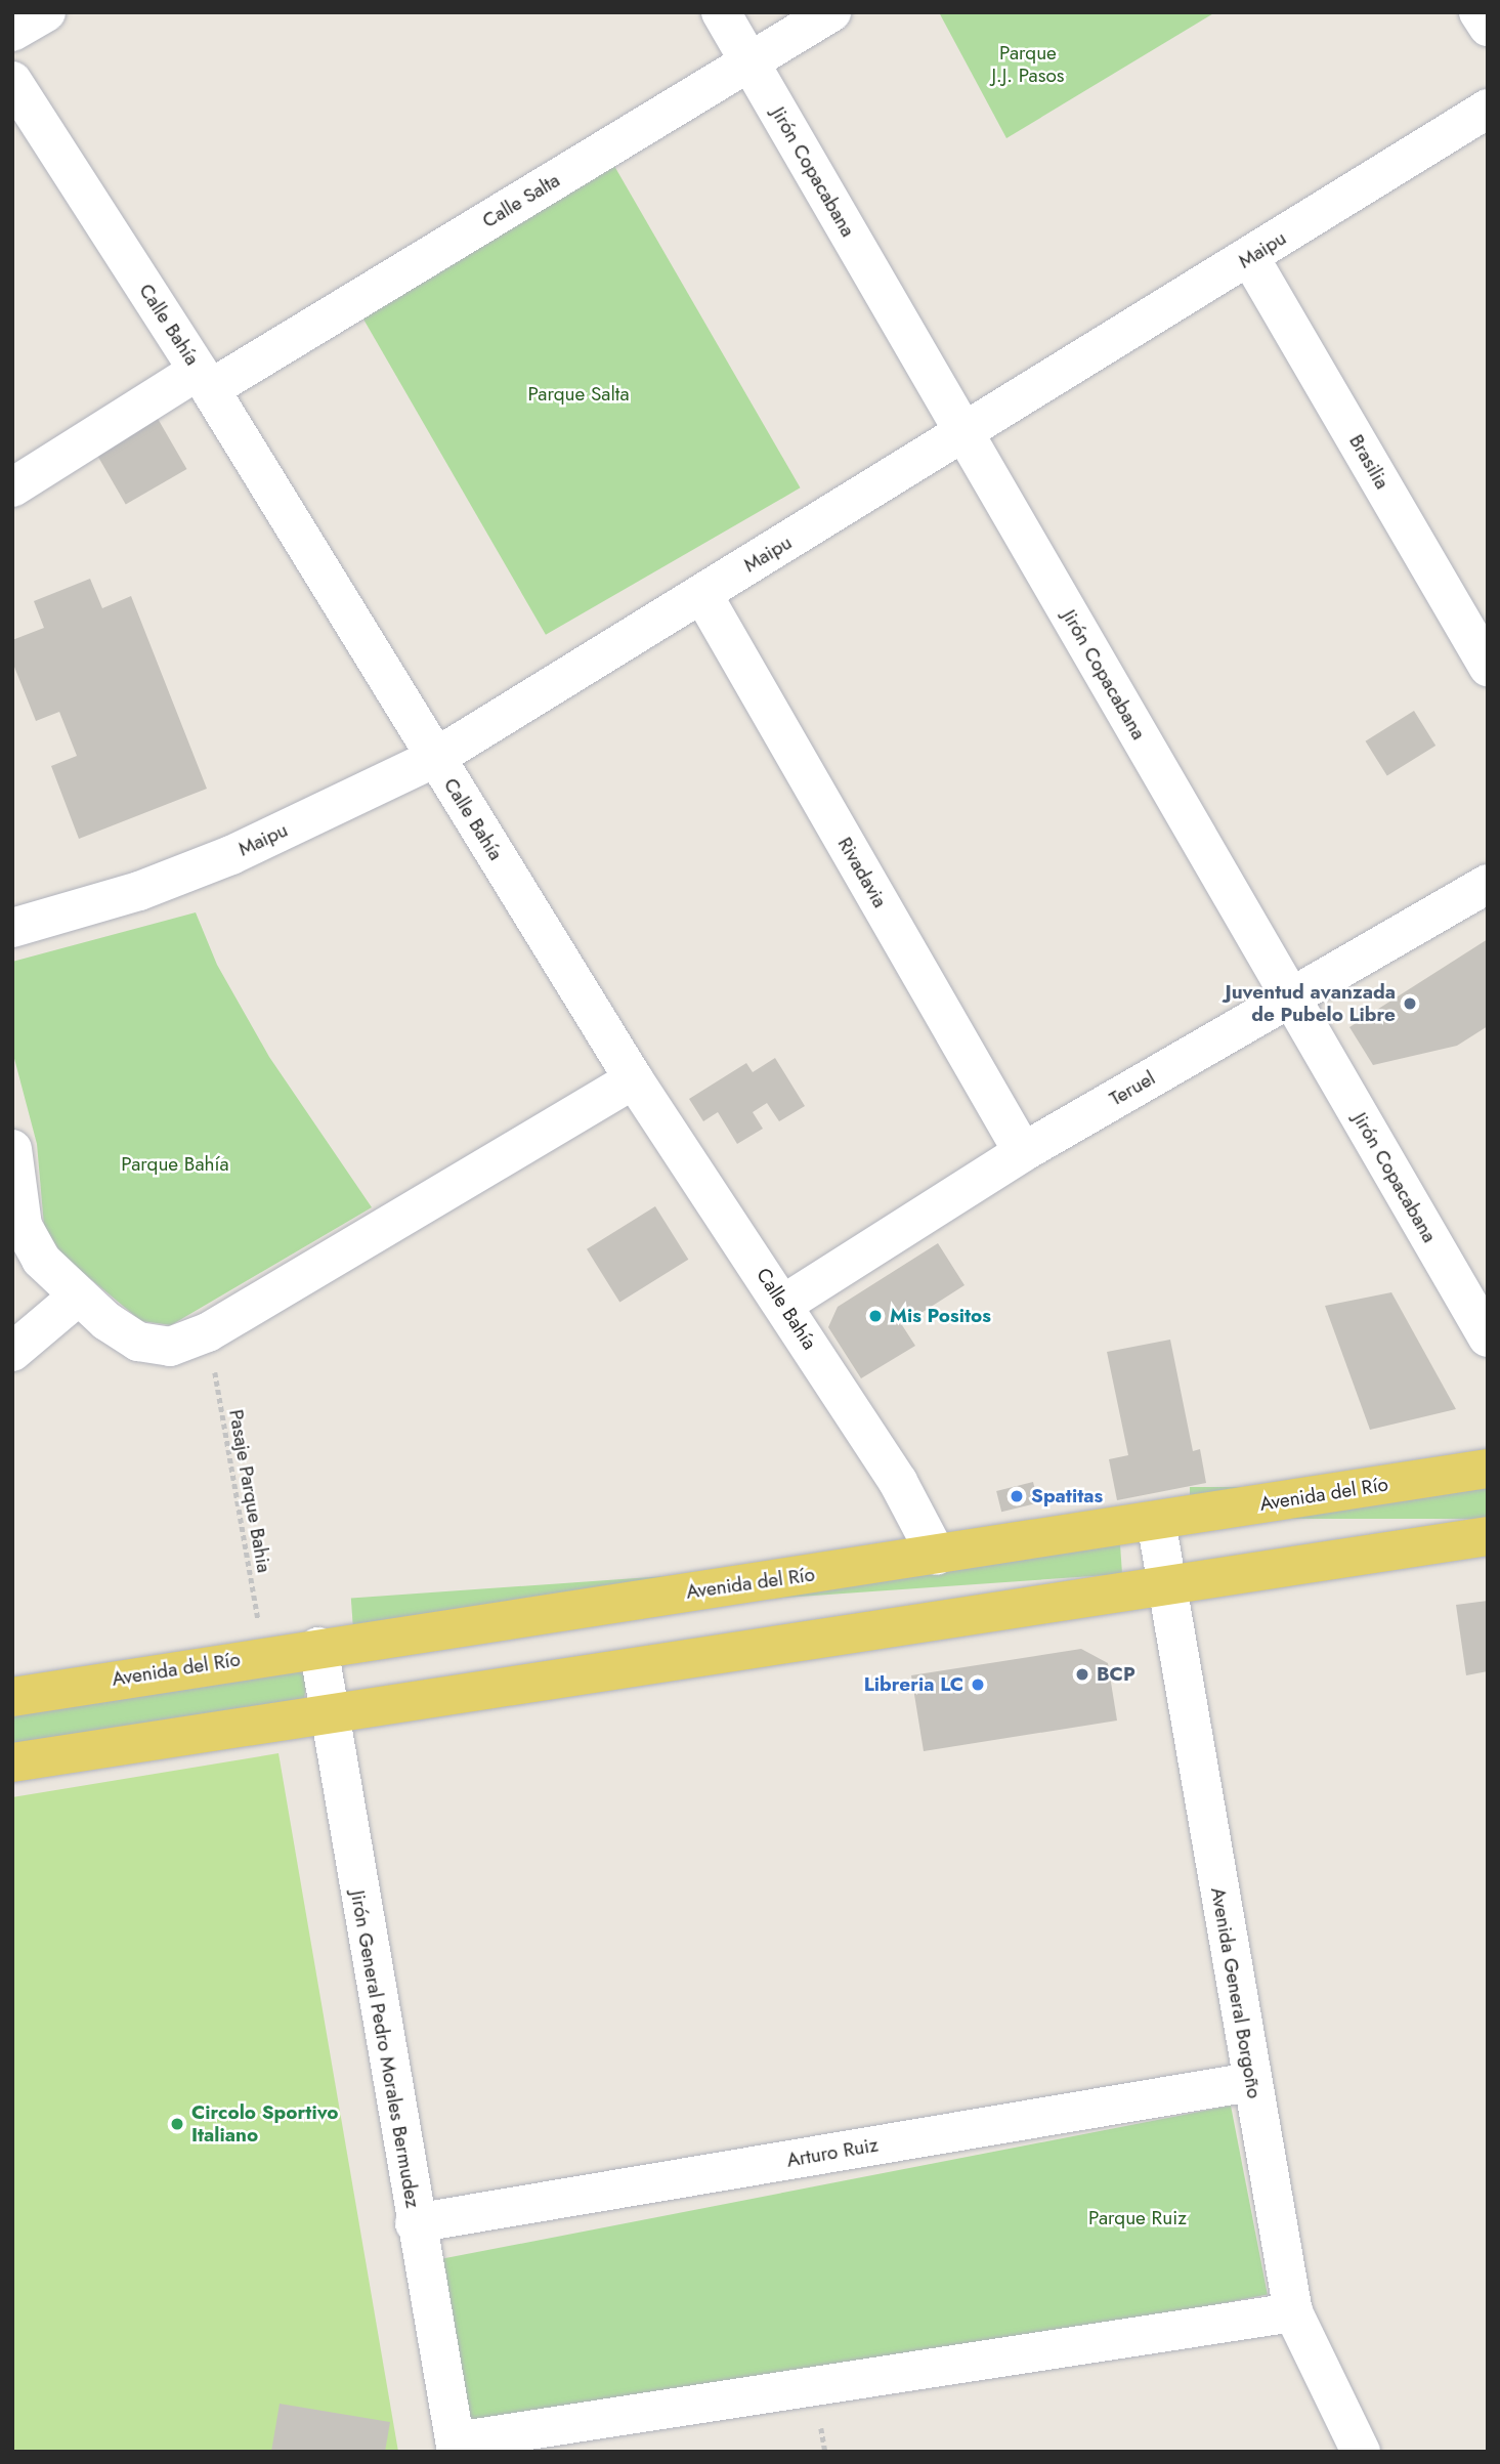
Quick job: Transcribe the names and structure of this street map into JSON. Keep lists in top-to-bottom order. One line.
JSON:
{"streets":{"main road":["Avenida del Río"],"street":["Jirón Copacabana","Calle Salta","Maipu","Calle Bahía","Brasilia","Rivadavia","Teruel","Avenida General Borgoño","Jirón General Pedro Morales Bermudez","Arturo Ruiz"],"path":["Pasaje Parque Bahia"]},"crossings":[["Jirón Copacabana","Calle Salta"],["Jirón Copacabana","Maipu"],["Jirón Copacabana","Teruel"],["Calle Salta","Calle Bahía"],["Maipu","Calle Bahía"],["Maipu","Brasilia"],["Maipu","Rivadavia"],["Calle Bahía","Teruel"],["Calle Bahía","Avenida del Río"],["Rivadavia","Teruel"],["Pasaje Parque Bahia","Avenida del Río"],["Avenida del Río","Avenida General Borgoño"],["Avenida del Río","Jirón General Pedro Morales Bermudez"],["Avenida General Borgoño","Arturo Ruiz"],["Jirón General Pedro Morales Bermudez","Arturo Ruiz"]],"parks":["Parque J.J. Pasos","Parque Salta","Parque Bahía","Parque Ruiz"],"places":["Juventud avanzada de Pubelo Libre","Mis Positos","Spatitas","BCP","Libreria LC","Circolo Sportivo Italiano"]}
